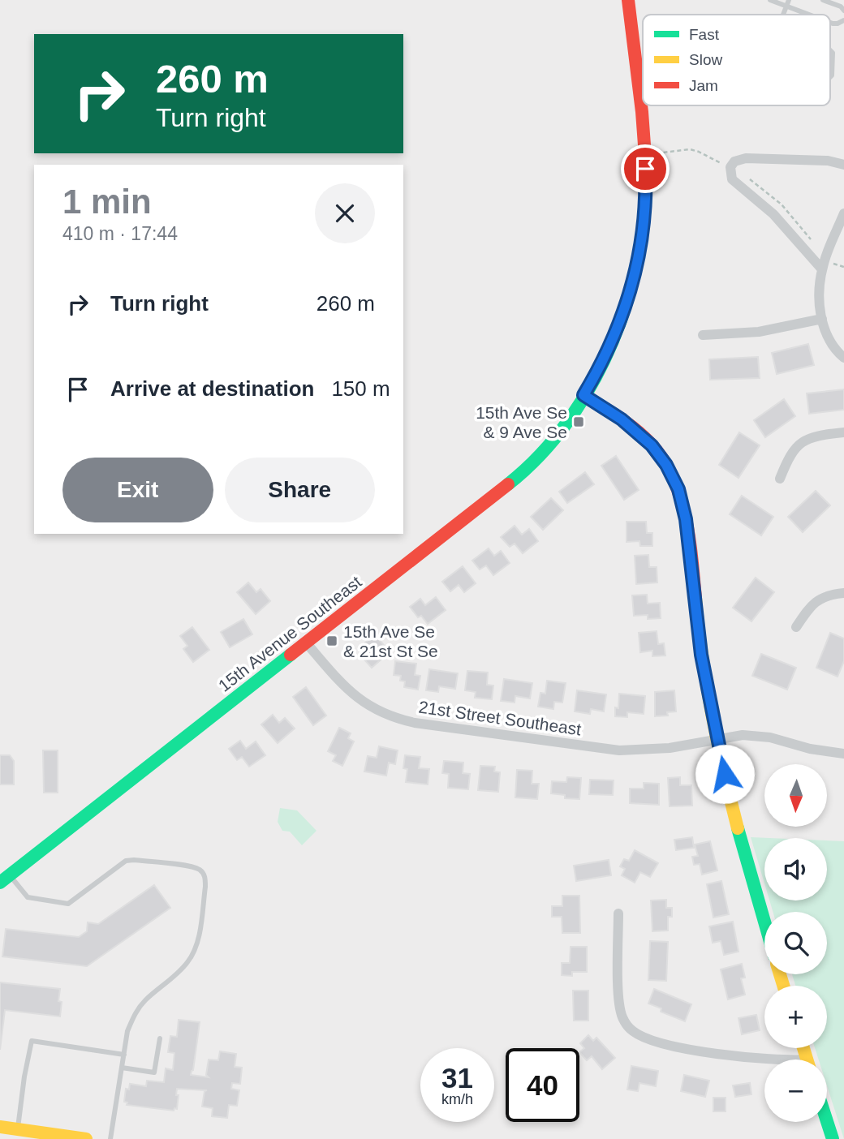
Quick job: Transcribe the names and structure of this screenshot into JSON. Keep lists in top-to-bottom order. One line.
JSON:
{"streets":{"main road":["15th Avenue Southeast"],"street":["21st Street Southeast"]},"crossings":[["15th Avenue Southeast","21st Street Southeast"]],"places":{"transit":["15th Ave Se & 9 Ave Se","15th Ave Se & 21st St Se"]},"legend":["Fast","Slow","Jam"],"north":"bottom","page":{"turn":["260 m","Turn right"],"heading":["1 min","410 m · 17:44"],"list":[{"name":"Turn right","value":"260 m"},{"name":"Arrive at destination","value":"150 m"}],"buttons":["Exit","Share"],"map_buttons":["+","−"],"speed":"31 km/h","limit":"40"}}
